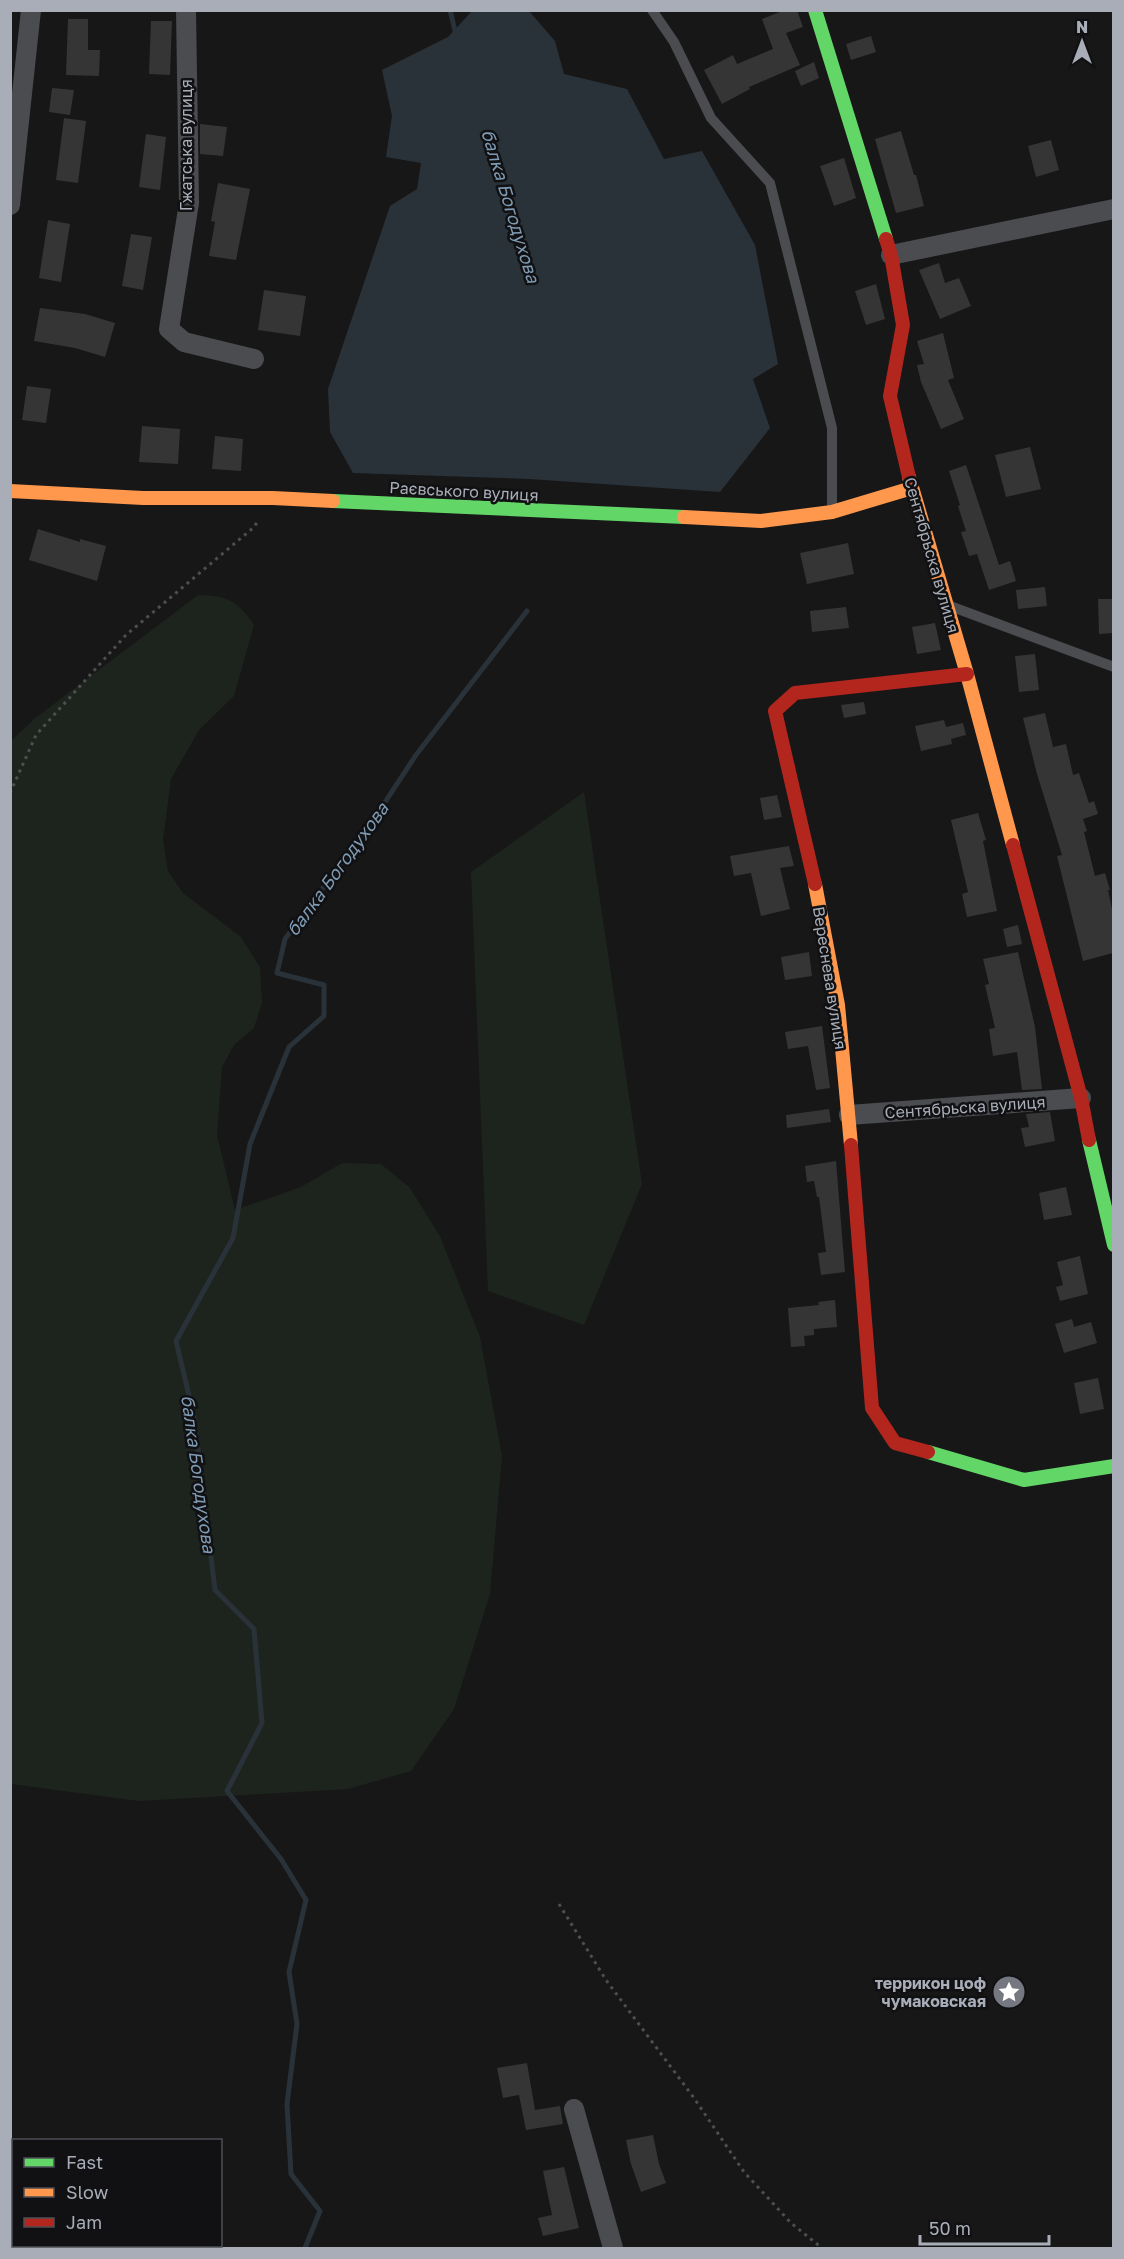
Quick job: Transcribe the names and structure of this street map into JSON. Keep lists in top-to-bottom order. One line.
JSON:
{"streets":{"street":["Гжатська вулиця","Раєвського вулиця","Сентябрьска вулиця","Вереснева вулиця"]},"crossings":[["Раєвського вулиця","Сентябрьска вулиця"],["Сентябрьска вулиця","Вереснева вулиця"]],"water":["балка Богодухова"],"places":{"place":["террикон цоф чумаковская"]},"legend":["Fast","Slow","Jam"],"scale_bar":"50 m","north":"top"}
